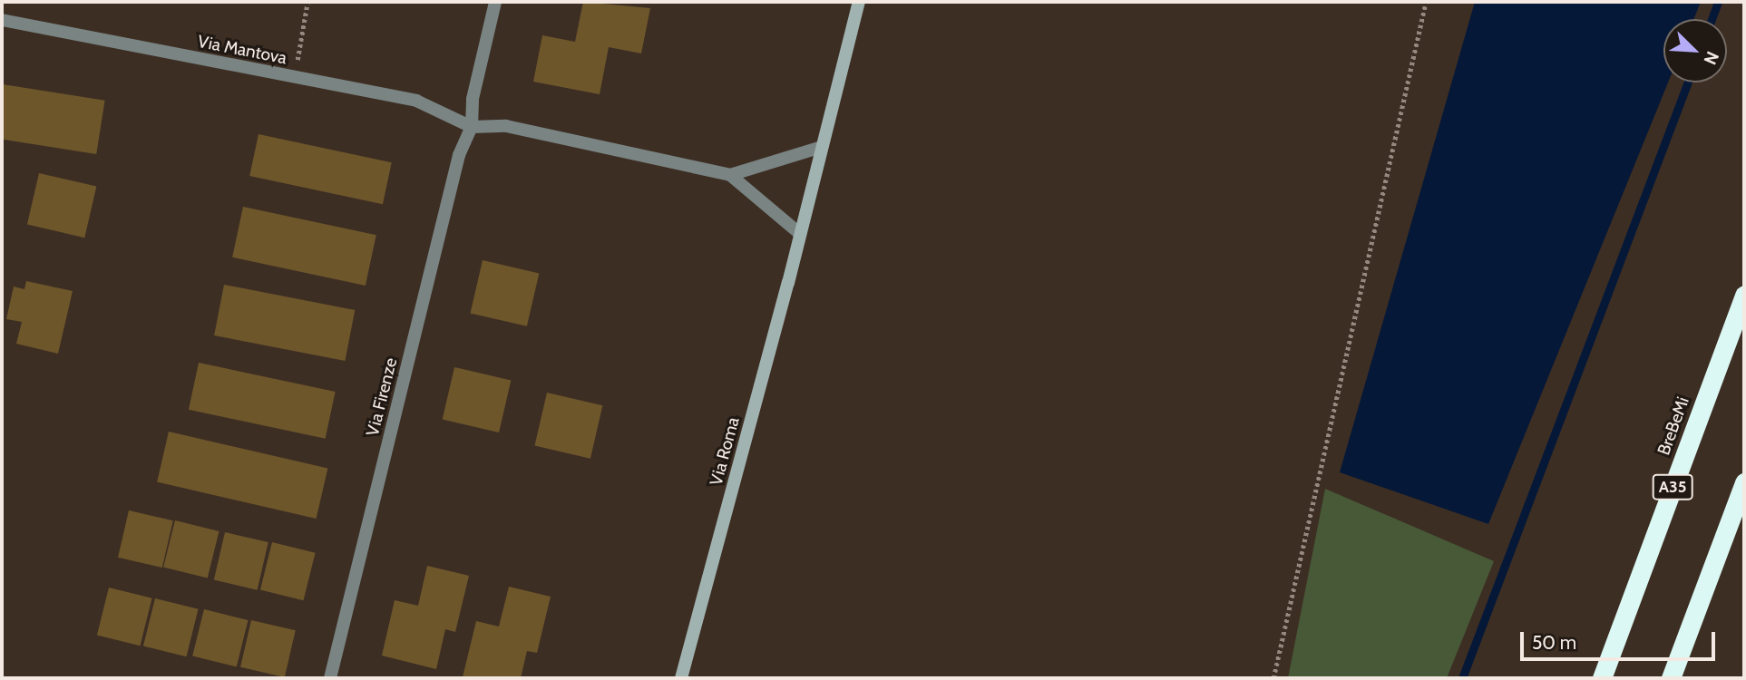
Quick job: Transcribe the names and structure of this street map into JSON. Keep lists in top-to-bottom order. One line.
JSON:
{"streets":{"highway":["BreBeMi","A35"],"street":["Via Mantova","Via Firenze","Via Roma"]},"crossings":[["Via Mantova","Via Firenze"]],"scale_bar":"50 m","north":"bottom right"}
